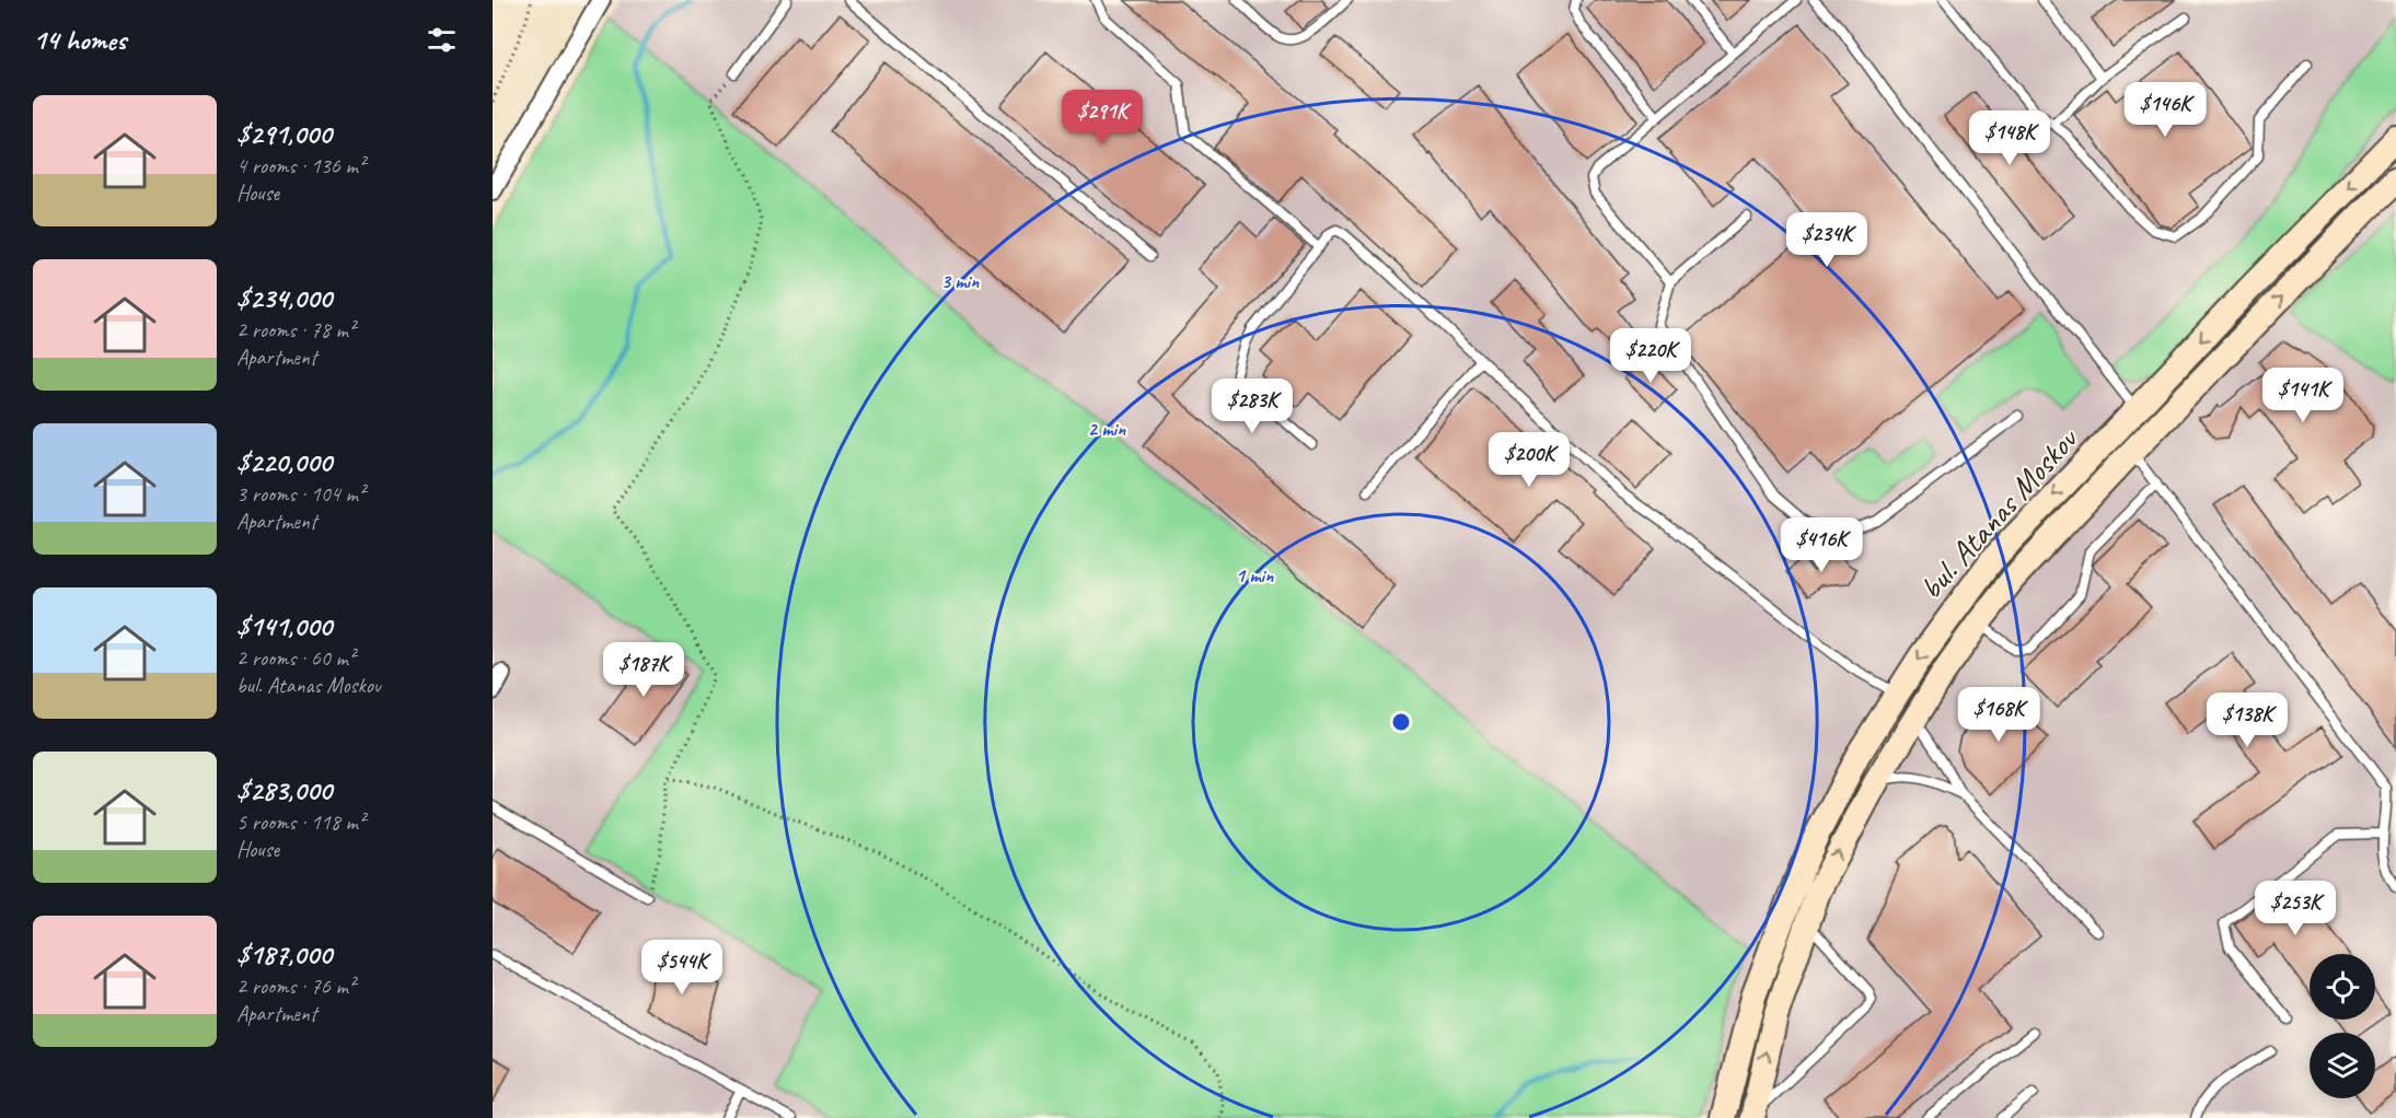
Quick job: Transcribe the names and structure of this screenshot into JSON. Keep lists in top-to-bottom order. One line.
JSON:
{"streets":{"main road":["bul. Atanas Moskov"]},"page":{"heading":"14 homes","list":[{"name":"$291,000","note":"4 rooms · 136 m² · House"},{"name":"$234,000","note":"2 rooms · 78 m² · Apartment"},{"name":"$220,000","note":"3 rooms · 104 m² · Apartment"},{"name":"$141,000","note":"2 rooms · 60 m² · bul. Atanas Moskov"},{"name":"$283,000","note":"5 rooms · 118 m² · House"},{"name":"$187,000","note":"2 rooms · 76 m² · Apartment"}],"price":["$146K","$291K","$148K","$234K","$220K","$141K","$283K","$200K","$416K","$187K","$168K","$138K","$253K","$544K"]},"rings":["3 min","2 min","1 min"]}
